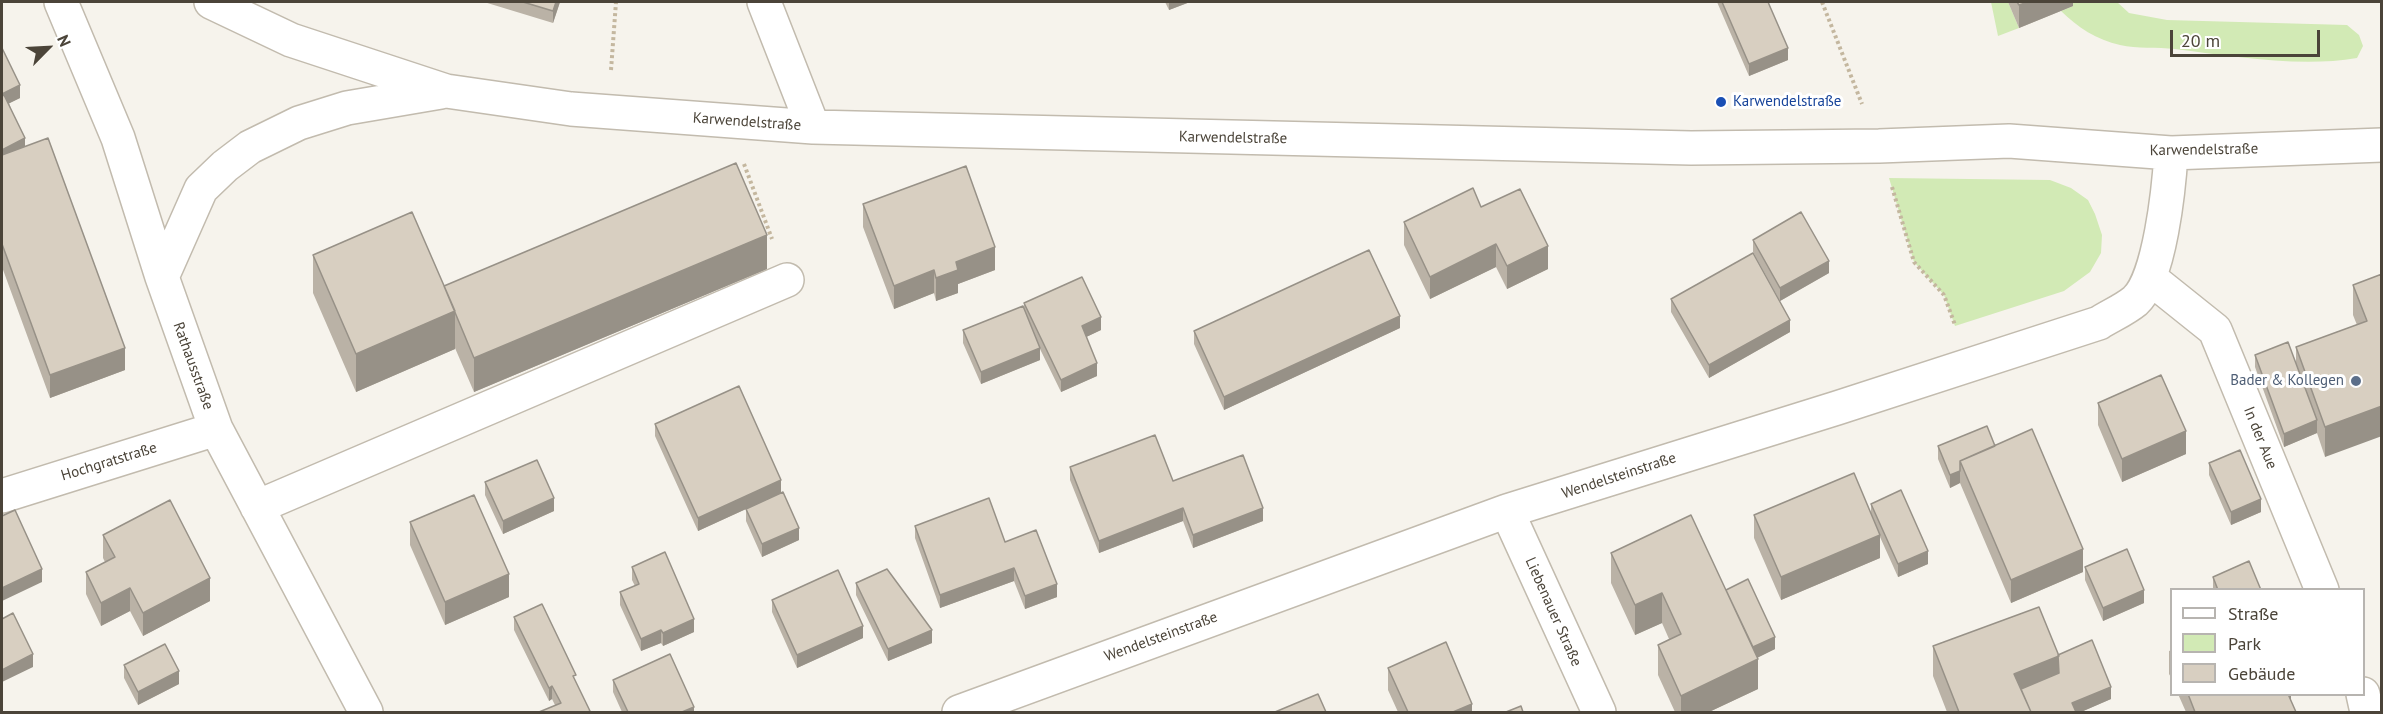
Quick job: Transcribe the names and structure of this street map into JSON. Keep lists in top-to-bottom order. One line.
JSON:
{"streets":{"street":["Karwendelstraße","Rathausstraße","In der Aue","Hochgratstraße","Wendelsteinstraße","Liebenauer Straße"]},"crossings":[["Karwendelstraße","Rathausstraße"],["Karwendelstraße","Wendelsteinstraße"],["Rathausstraße","Hochgratstraße"],["In der Aue","Wendelsteinstraße"],["Wendelsteinstraße","Liebenauer Straße"]],"places":["Karwendelstraße","Bader & Kollegen"],"legend":["Straße","Park","Gebäude"],"scale_bar":"20 m","north":"top right"}
